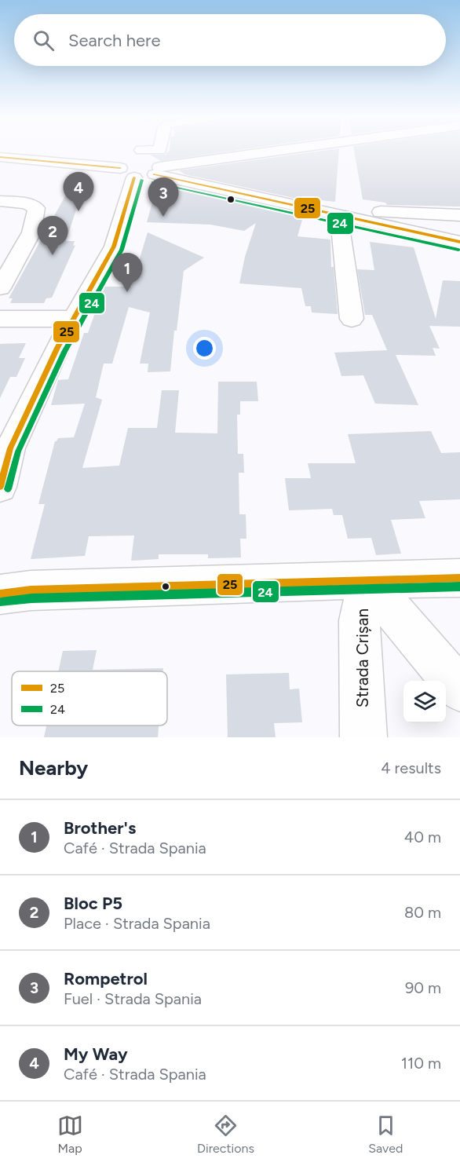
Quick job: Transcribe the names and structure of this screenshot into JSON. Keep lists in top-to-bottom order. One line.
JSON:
{"streets":{"street":["Strada Crișan"]},"lines":["transit line 25","transit line 24"],"legend":["25","24"],"page":{"search":"Search here","pins":["4","3","2","1"],"heading":["Nearby","4 results"],"list":[{"mark":"1","name":"Brother's","note":"Café · Strada Spania","value":"40 m"},{"mark":"2","name":"Bloc P5","note":"Place · Strada Spania","value":"80 m"},{"mark":"3","name":"Rompetrol","note":"Fuel · Strada Spania","value":"90 m"},{"mark":"4","name":"My Way","note":"Café · Strada Spania","value":"110 m"}],"nav":["Map","Directions","Saved"]}}
